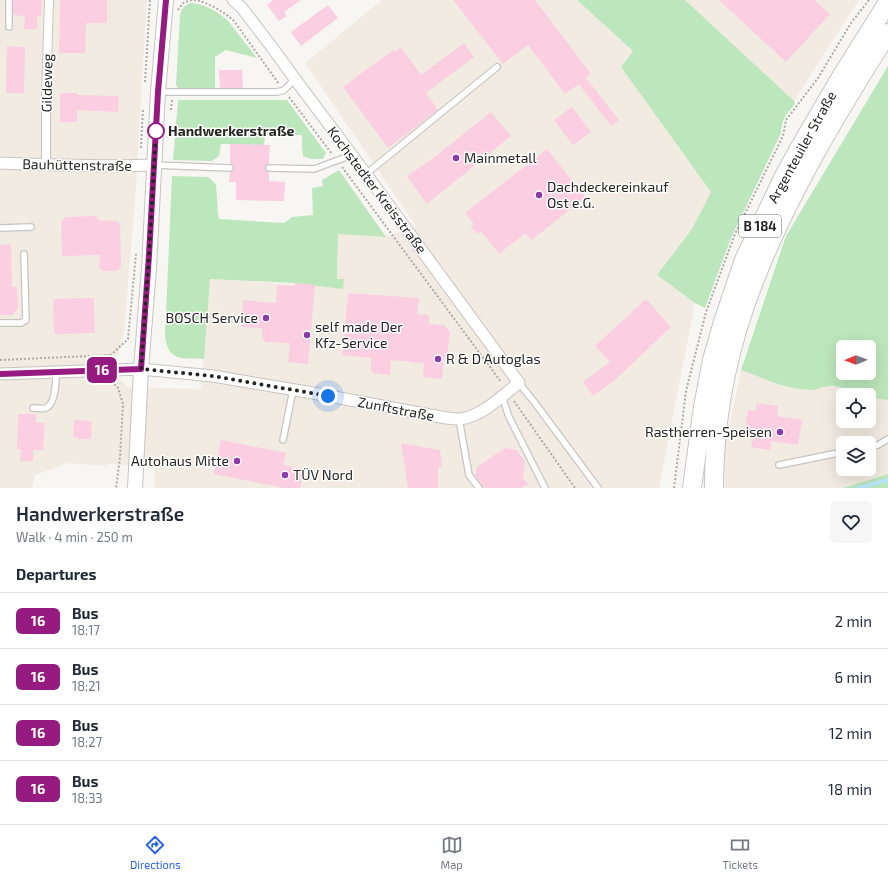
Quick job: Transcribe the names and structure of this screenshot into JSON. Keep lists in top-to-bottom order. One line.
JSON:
{"streets":{"main road":["Argenteuiler Straße","B 184"],"street":["Gildeweg","Bauhüttenstraße","Kochstedter Kreisstraße","Zunftstraße"]},"crossings":[["Gildeweg","Bauhüttenstraße"],["Kochstedter Kreisstraße","Zunftstraße"]],"places":["Handwerkerstraße","Mainmetall","Dachdeckereinkauf Ost e.G.","BOSCH Service","self made Der Kfz-Service","R & D Autoglas","Rastherren-Speisen","Autohaus Mitte","TÜV Nord"],"lines":["bus line 16"],"north":"left","page":{"on_map":"16","heading":[["Handwerkerstraße","Walk · 4 min · 250 m"],"Departures"],"list":[{"mark":"16","name":"Bus","note":"18:17","value":"2 min"},{"mark":"16","name":"Bus","note":"18:21","value":"6 min"},{"mark":"16","name":"Bus","note":"18:27","value":"12 min"},{"mark":"16","name":"Bus","note":"18:33","value":"18 min"}],"tabs":["Directions","Map","Tickets"]}}
